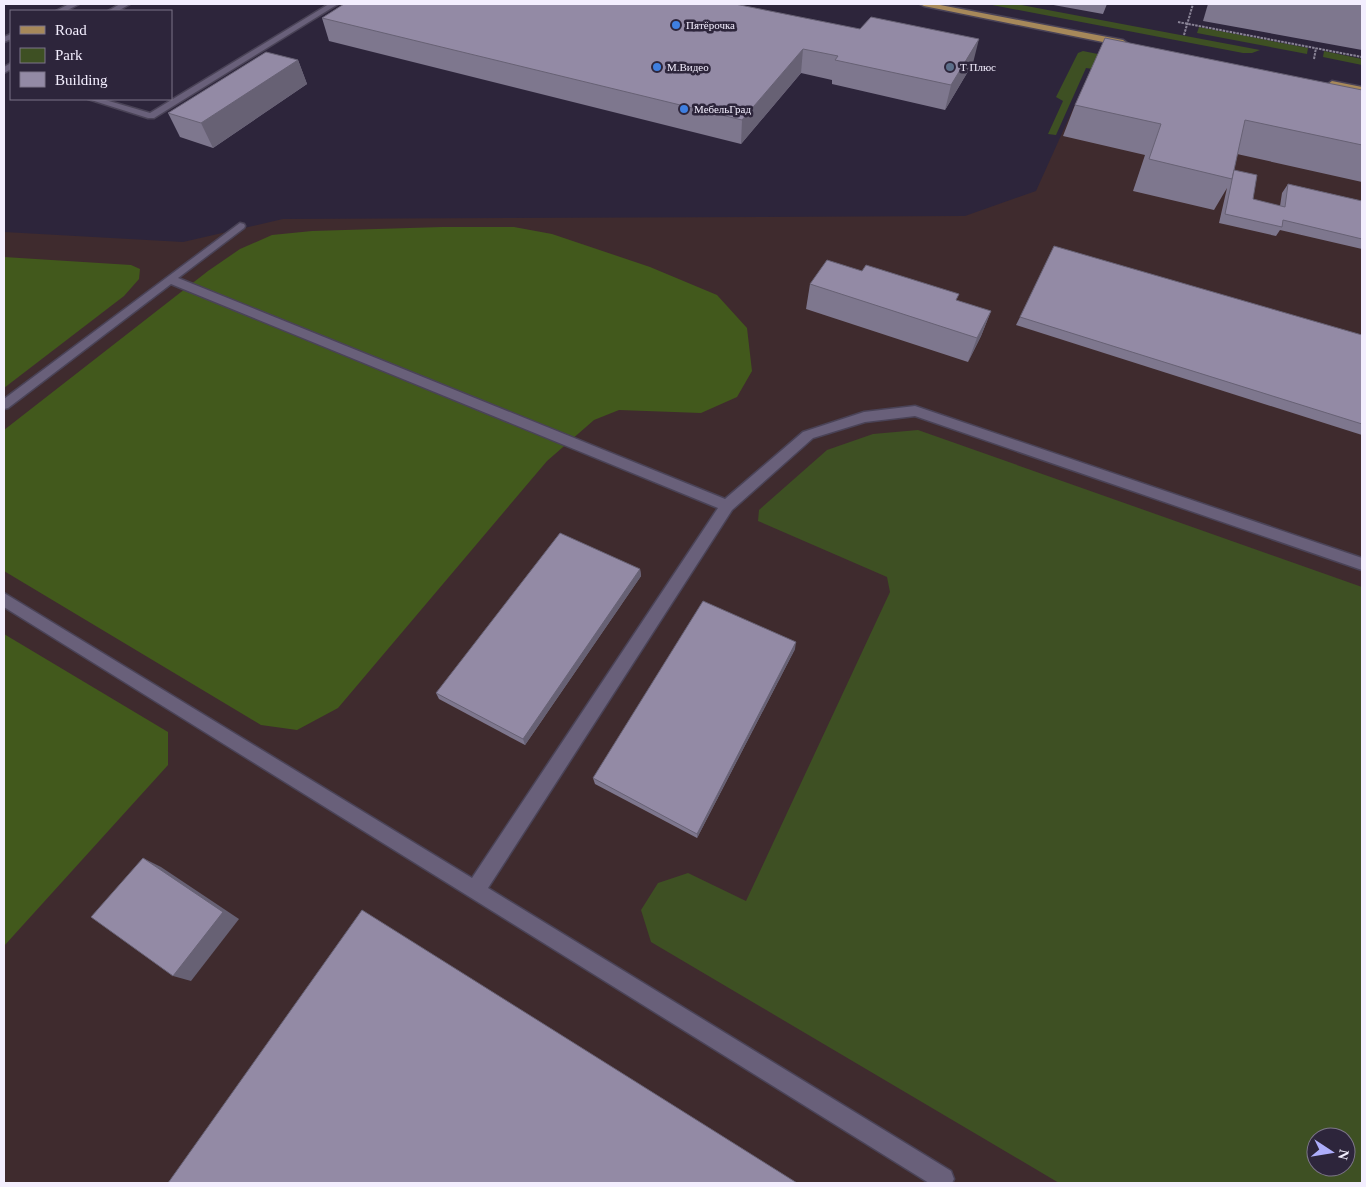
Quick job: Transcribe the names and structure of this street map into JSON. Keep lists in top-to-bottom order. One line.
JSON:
{"places":["Пятёрочка","М.Видео","Т Плюс","МебельГрад"],"legend":["Road","Park","Building"],"north":"right"}
